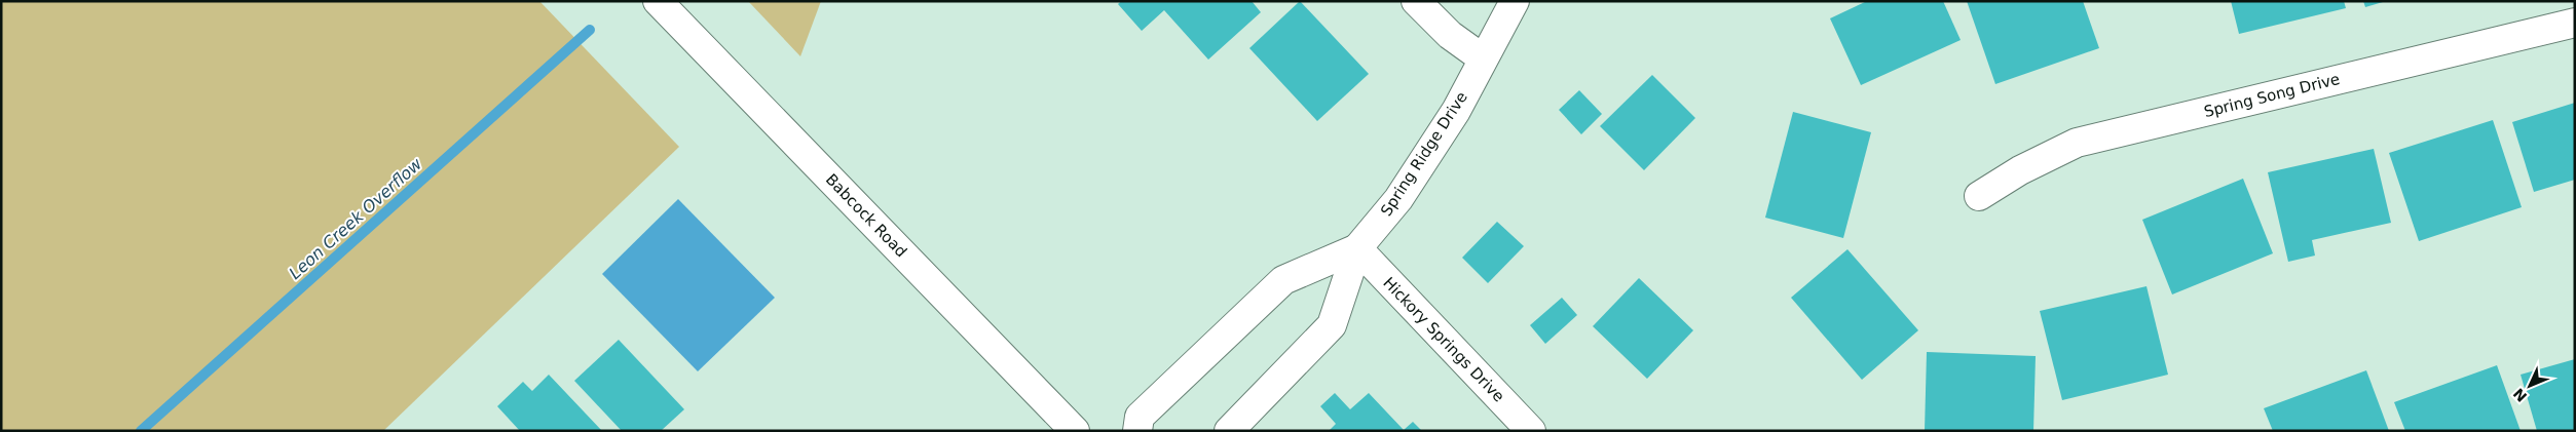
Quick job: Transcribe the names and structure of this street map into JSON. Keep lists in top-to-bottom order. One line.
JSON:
{"streets":{"street":["Spring Song Drive","Spring Ridge Drive","Babcock Road","Hickory Springs Drive"]},"crossings":[["Spring Ridge Drive","Hickory Springs Drive"]],"water":["Leon Creek Overflow"],"north":"bottom left"}
